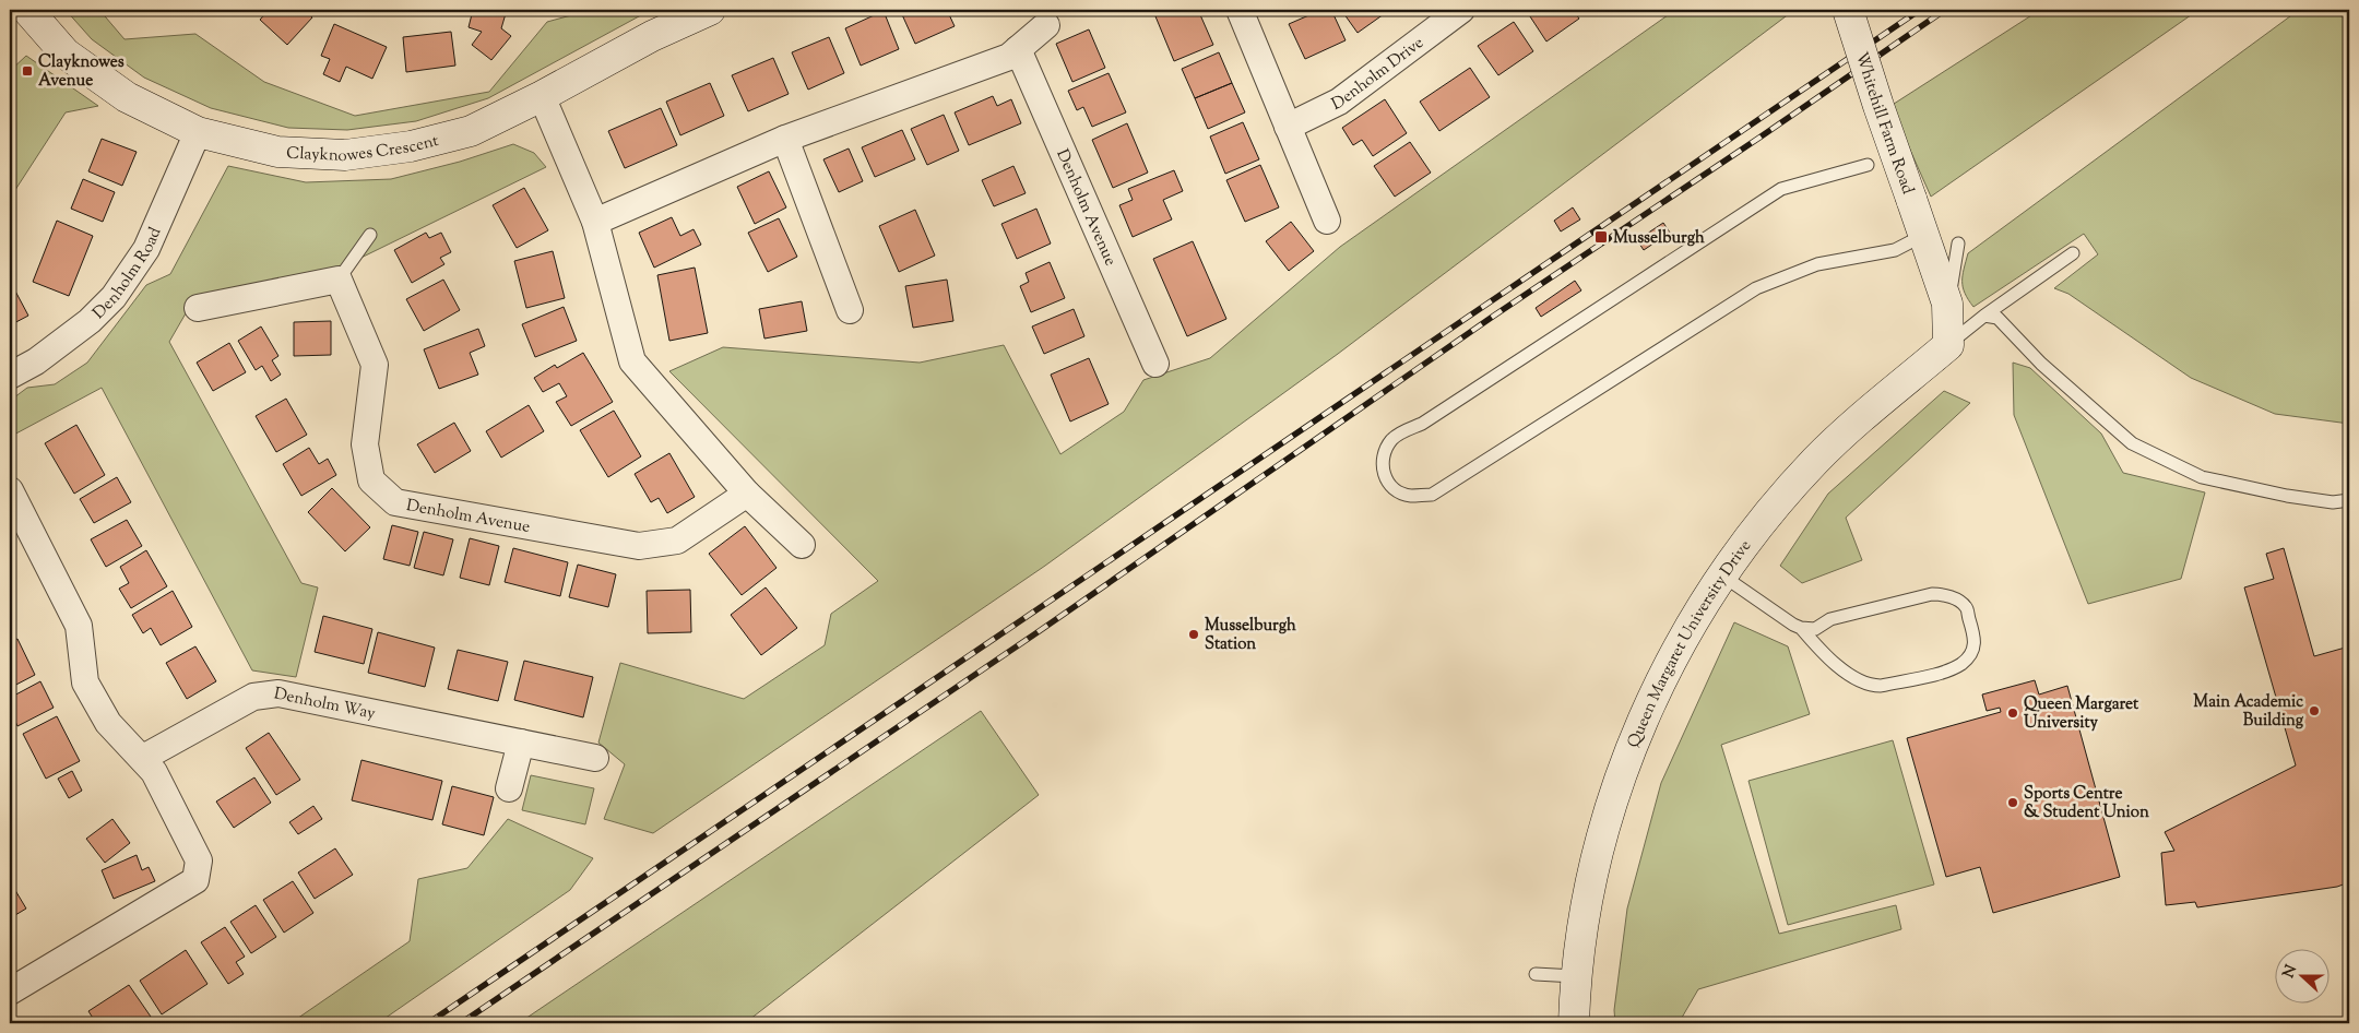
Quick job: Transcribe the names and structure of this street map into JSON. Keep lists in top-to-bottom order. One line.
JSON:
{"streets":{"street":["Denholm Drive","Whitehill Farm Road","Clayknowes Crescent","Denholm Avenue","Denholm Road","Queen Margaret University Drive","Denholm Way"]},"crossings":[["Whitehill Farm Road","Queen Margaret University Drive"],["Clayknowes Crescent","Denholm Road"]],"places":{"transit":["Clayknowes Avenue","Musselburgh"],"other":["Musselburgh Station","Main Academic Building","Queen Margaret University","Sports Centre & Student Union"]},"north":"left"}
